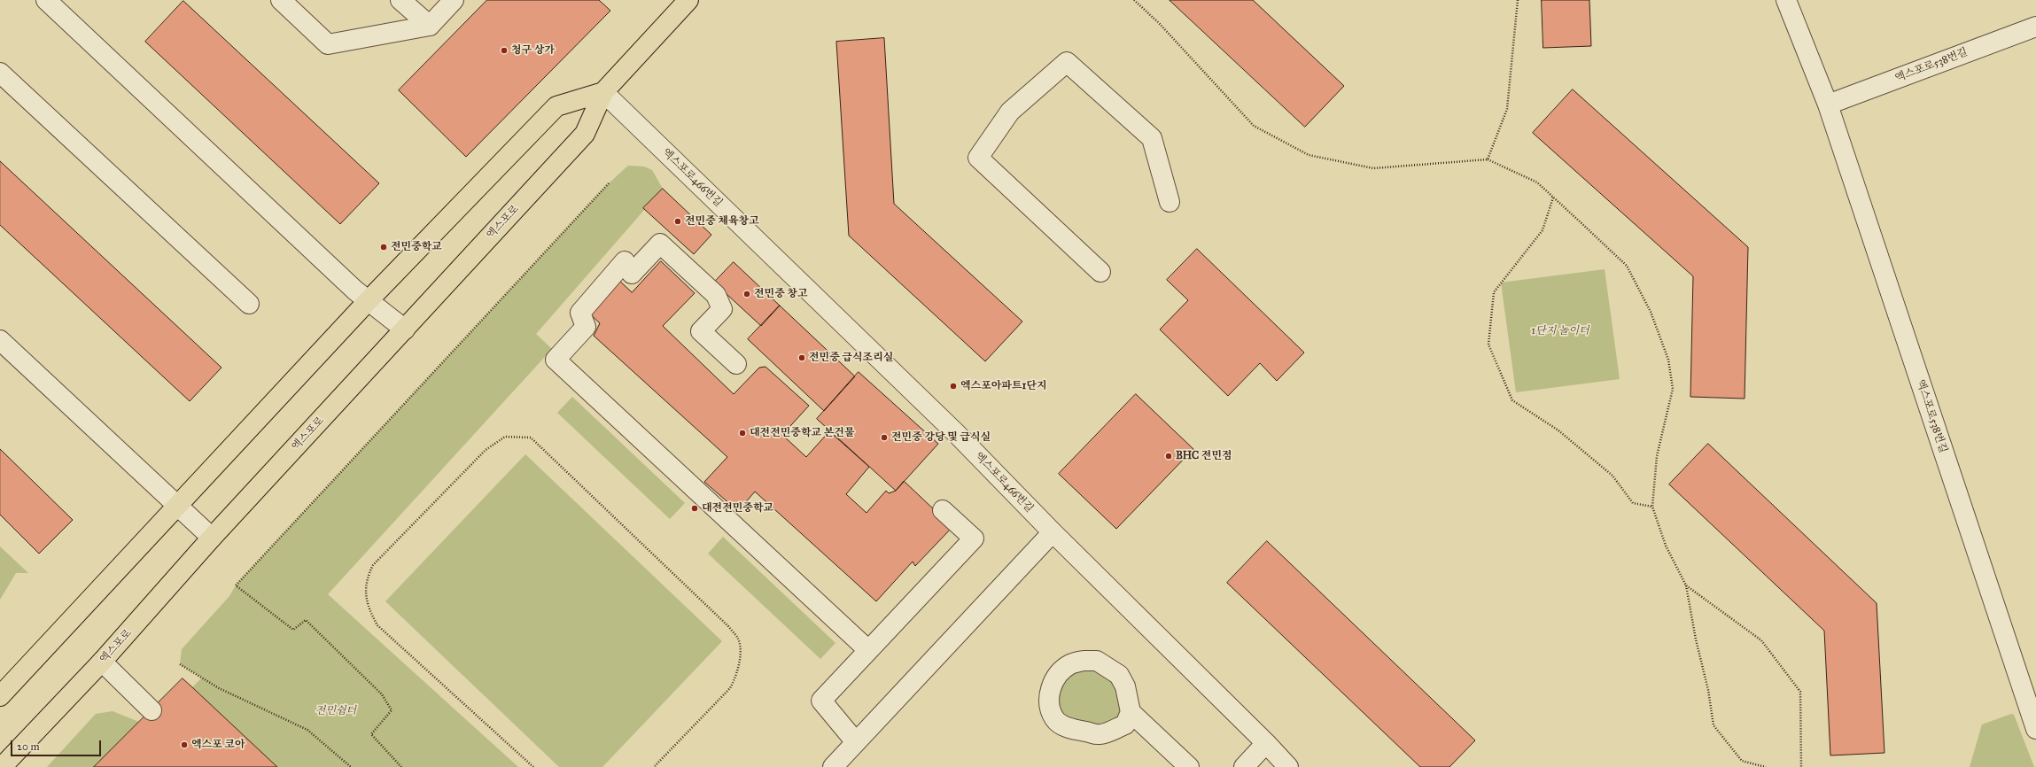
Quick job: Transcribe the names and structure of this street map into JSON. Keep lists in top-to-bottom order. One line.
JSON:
{"streets":{"main road":["엑스포로"],"street":["엑스포로538번길","엑스포로466번길"]},"crossings":[["엑스포로466번길","엑스포로"]],"parks":["1단지 놀이터","전민쉼터"],"places":["청구 상가","전민중 체육창고","전민중학교","전민중 창고","전민중 급식조리실","엑스포아파트1단지","대전전민중학교 본건물","전민중 강당 및 급식실","BHC 전민점","대전전민중학교","엑스포 코아"],"scale_bar":"20 m"}
